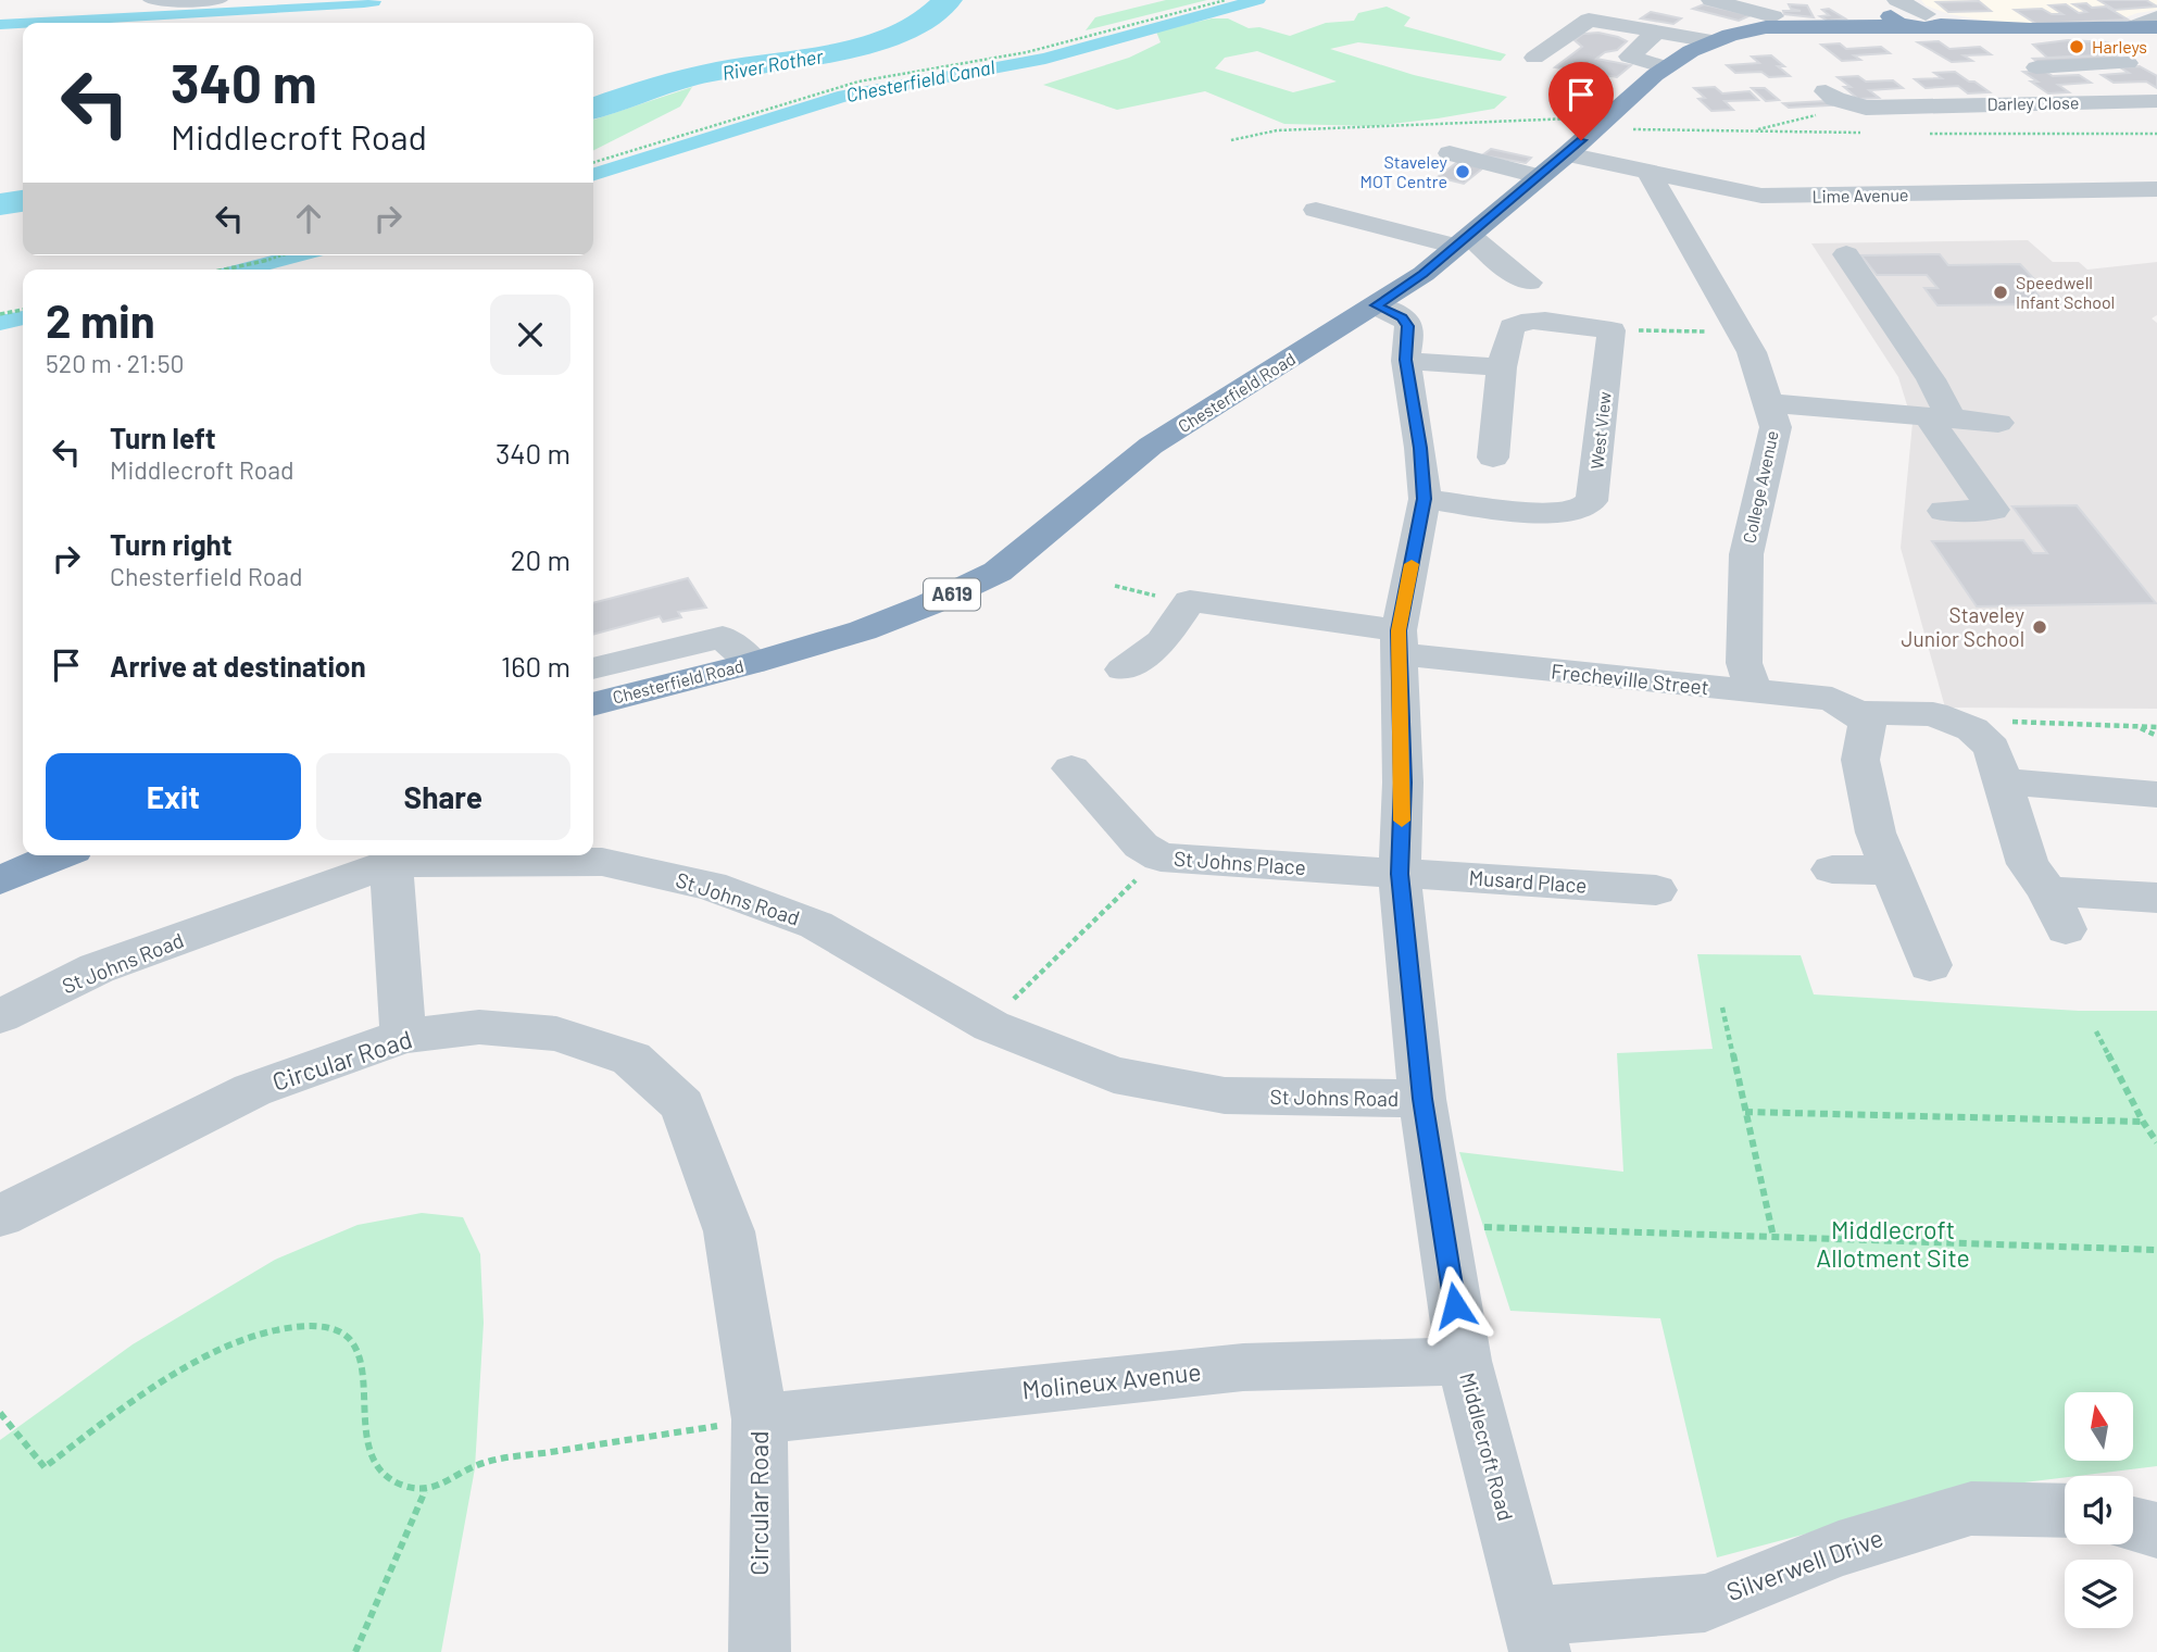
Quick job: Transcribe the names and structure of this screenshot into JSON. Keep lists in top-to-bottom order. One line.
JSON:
{"streets":{"highway":["Chesterfield Road","A619"],"street":["Darley Close","Lime Avenue","West View","College Avenue","Frecheville Street","St Johns Place","Musard Place","St Johns Road","Circular Road","Molineux Avenue","Middlecroft Road","Silverwell Drive"]},"crossings":[["Lime Avenue","Chesterfield Road"],["Lime Avenue","College Avenue"],["Chesterfield Road","A619"],["Chesterfield Road","Middlecroft Road"],["West View","Middlecroft Road"],["College Avenue","Frecheville Street"],["Frecheville Street","Middlecroft Road"],["St Johns Place","Musard Place"],["St Johns Place","Middlecroft Road"],["Musard Place","Middlecroft Road"],["St Johns Road","Middlecroft Road"],["Circular Road","Molineux Avenue"],["Molineux Avenue","Middlecroft Road"],["Middlecroft Road","Silverwell Drive"]],"water":["River Rother","Chesterfield Canal"],"parks":["Middlecroft Allotment Site"],"places":["Harleys","Staveley MOT Centre","Speedwell Infant School","Staveley Junior School"],"north":"top","page":{"turn":["340 m","Middlecroft Road"],"heading":["2 min","520 m · 21:50"],"list":[{"name":"Turn left","note":"Middlecroft Road","value":"340 m"},{"name":"Turn right","note":"Chesterfield Road","value":"20 m"},{"name":"Arrive at destination","value":"160 m"}],"buttons":["Exit","Share"]}}
